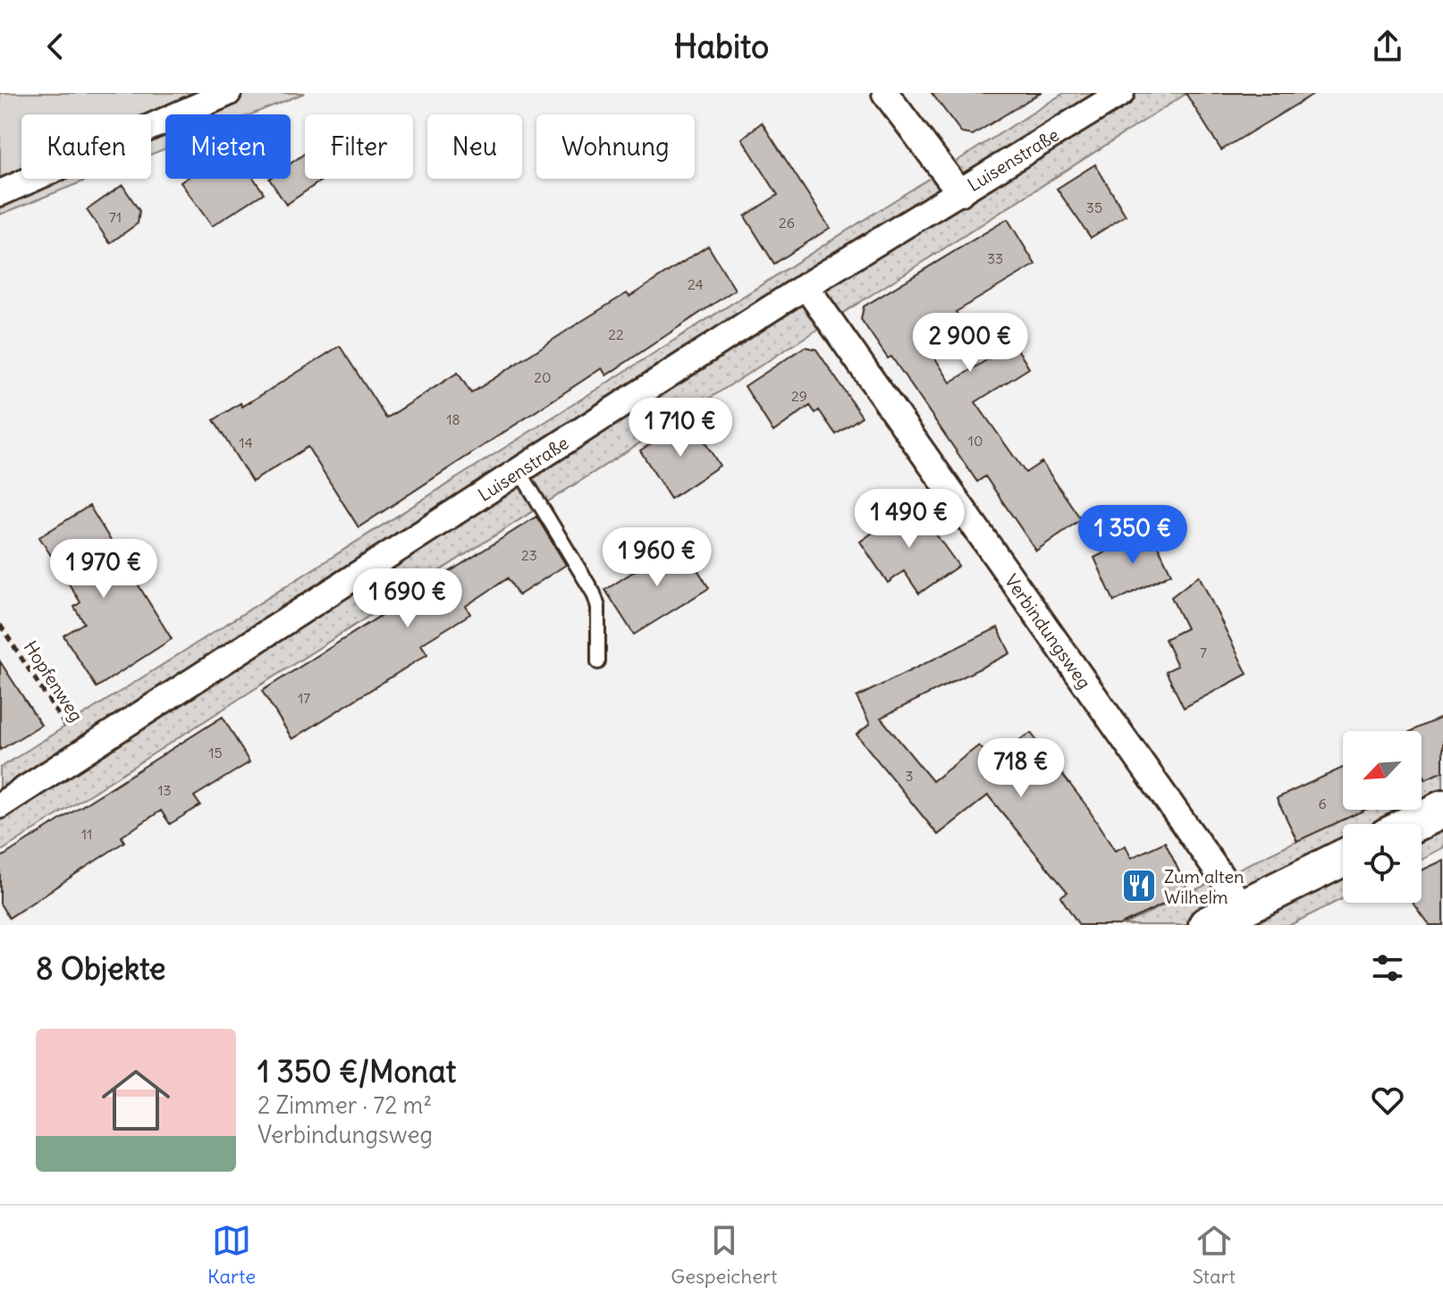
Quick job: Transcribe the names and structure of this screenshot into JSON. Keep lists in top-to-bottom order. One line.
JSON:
{"streets":{"street":["Luisenstraße","Verbindungsweg"],"path":["Hopfenweg"]},"crossings":[["Luisenstraße","Verbindungsweg"],["Luisenstraße","Hopfenweg"]],"places":{"restaurant":["Zum alten Wilhelm"]},"house_numbers":["35","71","26","33","24","22","20","29","18","10","14","23","7","17","15","3","13","6","11"],"north":"bottom left","page":{"header":"Habito","chip":["Kaufen","Mieten","Filter","Neu","Wohnung"],"price":["2 900 €","1 710 €","1 490 €","1 350 €","1 960 €","1 970 €","1 690 €","718 €"],"heading":"8 Objekte","list":[{"name":"1 350 €/Monat","note":"2 Zimmer · 72 m² · Verbindungsweg"}],"tabs":["Karte","Gespeichert","Start"]}}
